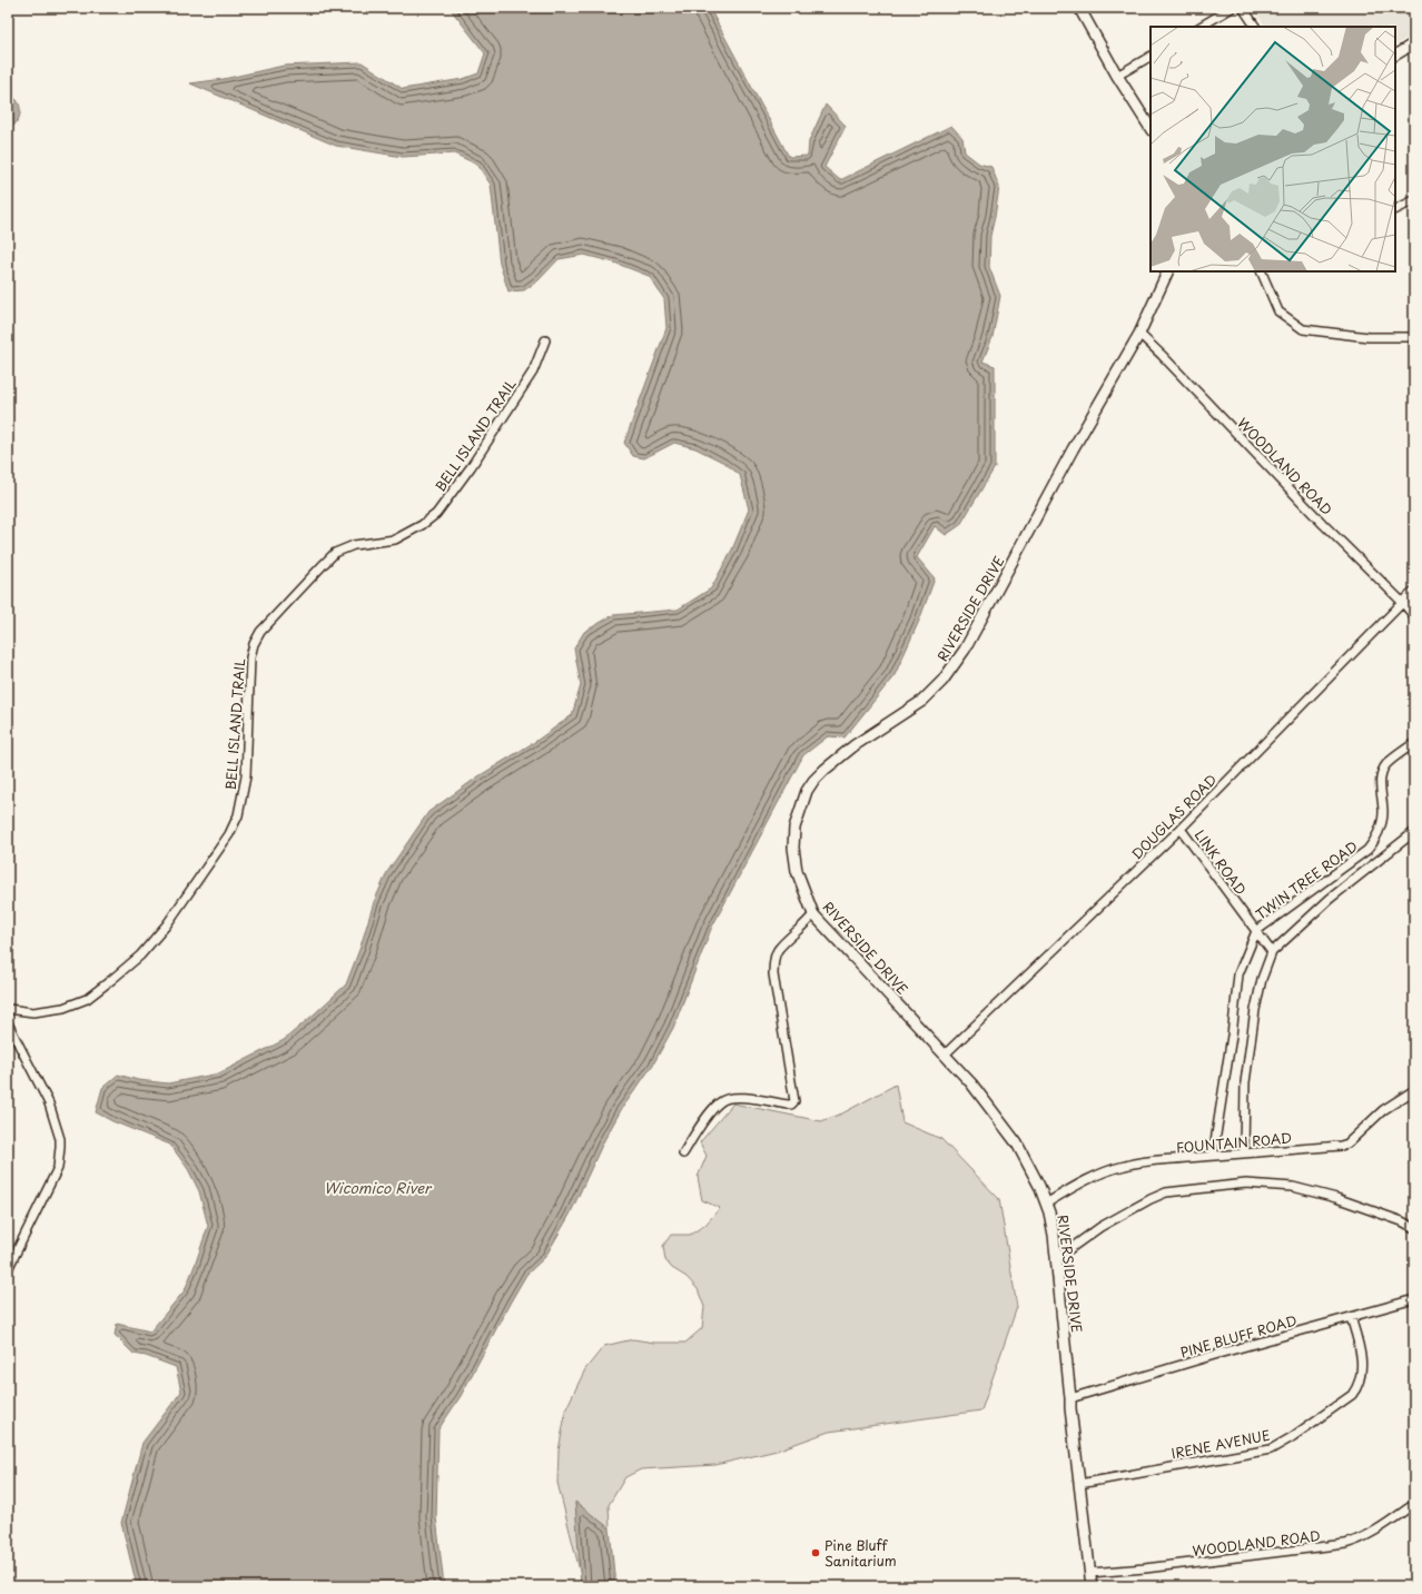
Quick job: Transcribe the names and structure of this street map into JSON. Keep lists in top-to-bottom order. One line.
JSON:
{"streets":{"street":["BELL ISLAND TRAIL","WOODLAND ROAD","RIVERSIDE DRIVE","DOUGLAS ROAD","LINK ROAD","TWIN TREE ROAD","FOUNTAIN ROAD","PINE BLUFF ROAD","IRENE AVENUE"]},"crossings":[["WOODLAND ROAD","RIVERSIDE DRIVE"],["WOODLAND ROAD","DOUGLAS ROAD"],["RIVERSIDE DRIVE","DOUGLAS ROAD"],["RIVERSIDE DRIVE","FOUNTAIN ROAD"],["RIVERSIDE DRIVE","PINE BLUFF ROAD"],["RIVERSIDE DRIVE","IRENE AVENUE"],["DOUGLAS ROAD","LINK ROAD"],["LINK ROAD","TWIN TREE ROAD"],["TWIN TREE ROAD","FOUNTAIN ROAD"],["PINE BLUFF ROAD","IRENE AVENUE"]],"water":["Wicomico River"],"places":["Pine Bluff Sanitarium"]}
